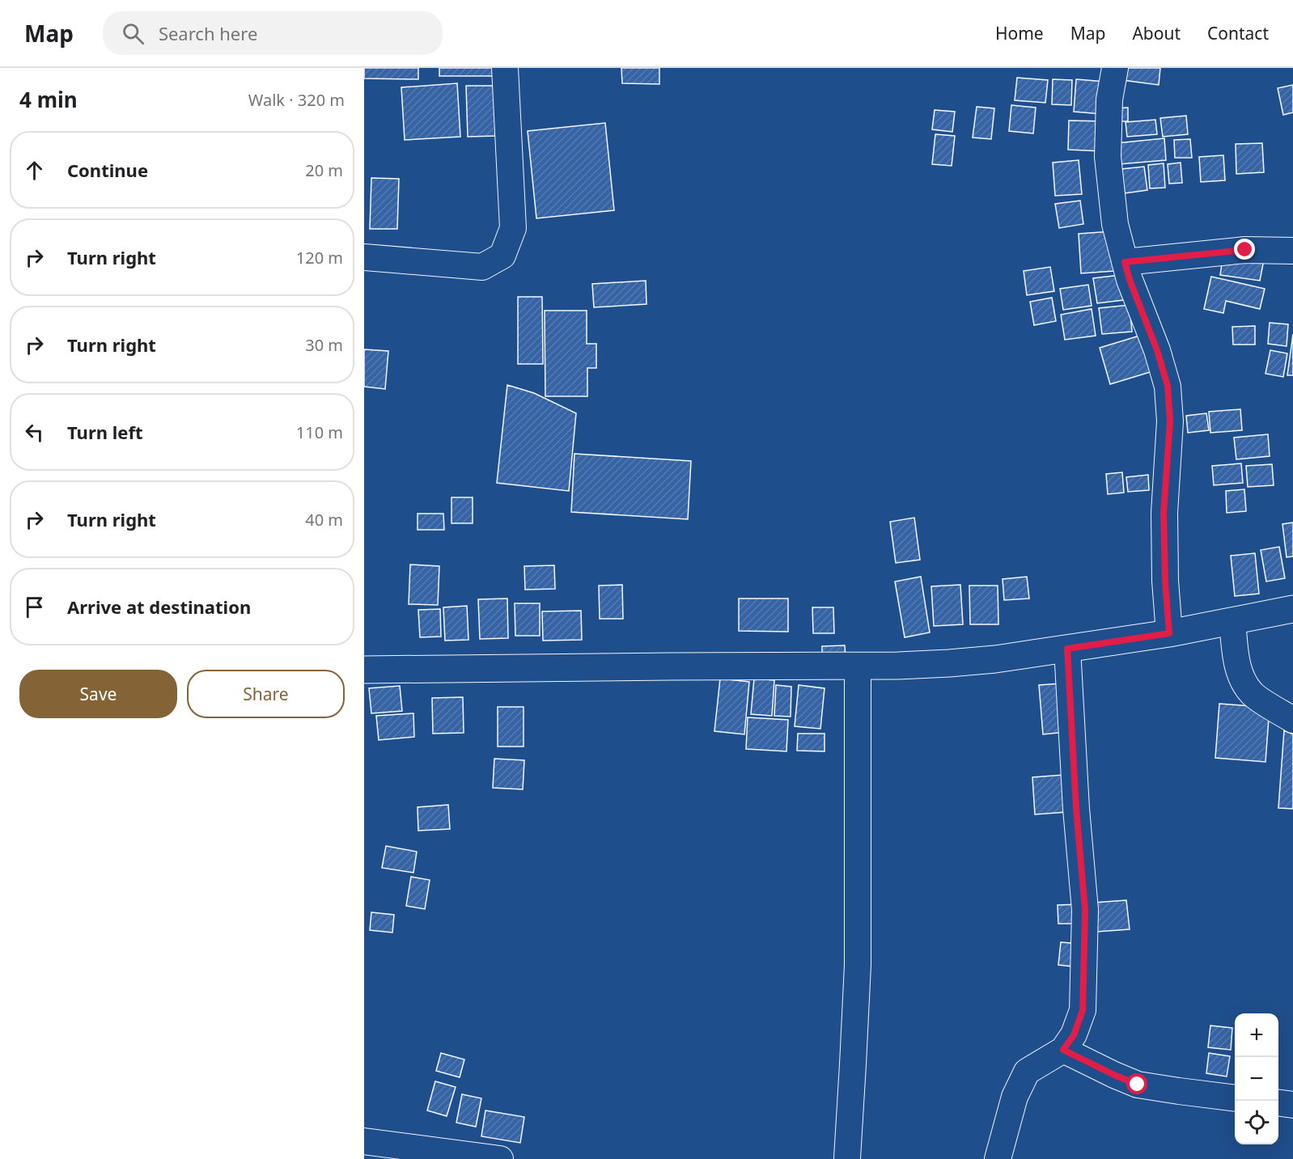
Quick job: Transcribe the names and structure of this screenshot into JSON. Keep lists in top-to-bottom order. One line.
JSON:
{"page":{"header":"Map","search":"Search here","nav":["Home","Map","About","Contact"],"heading":["4 min","Walk · 320 m"],"list":[["Continue","20 m"],["Turn right","120 m"],["Turn right","30 m"],["Turn left","110 m"],["Turn right","40 m"],"Arrive at destination"],"buttons":["Save","Share"],"map_buttons":["+","−"]}}
